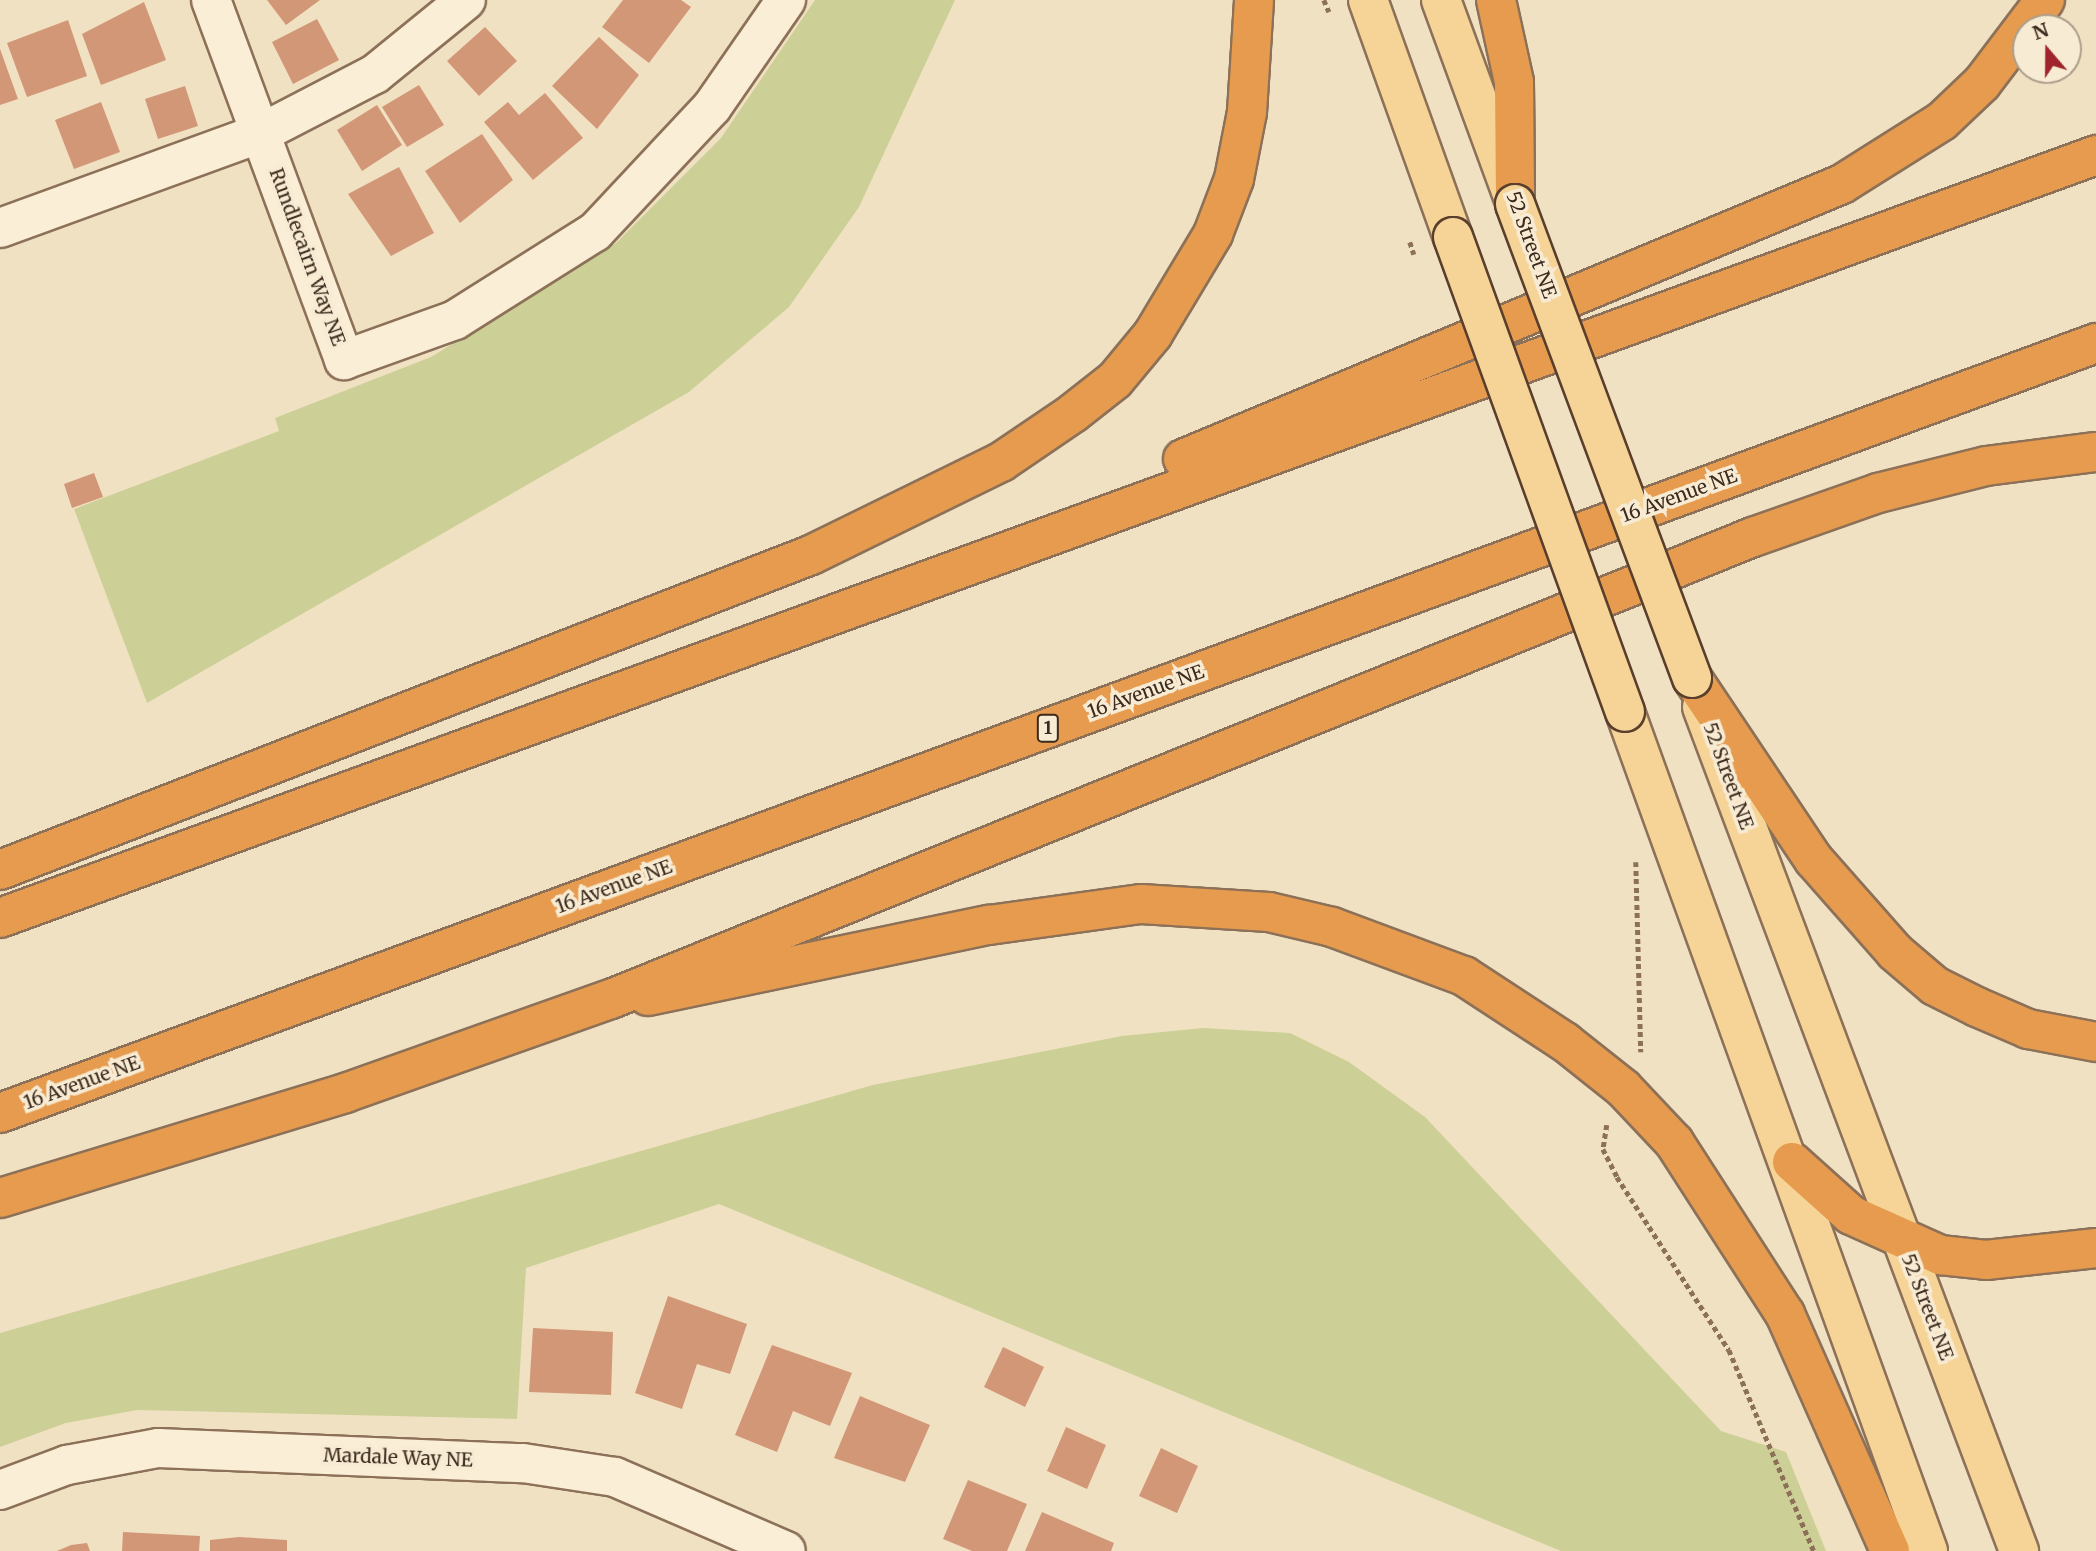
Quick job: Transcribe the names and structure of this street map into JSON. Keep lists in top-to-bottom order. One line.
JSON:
{"streets":{"highway":["16 Avenue NE","1"],"main road":["52 Street NE"],"street":["Rundlecairn Way NE","Mardale Way NE"]},"north":"top"}
